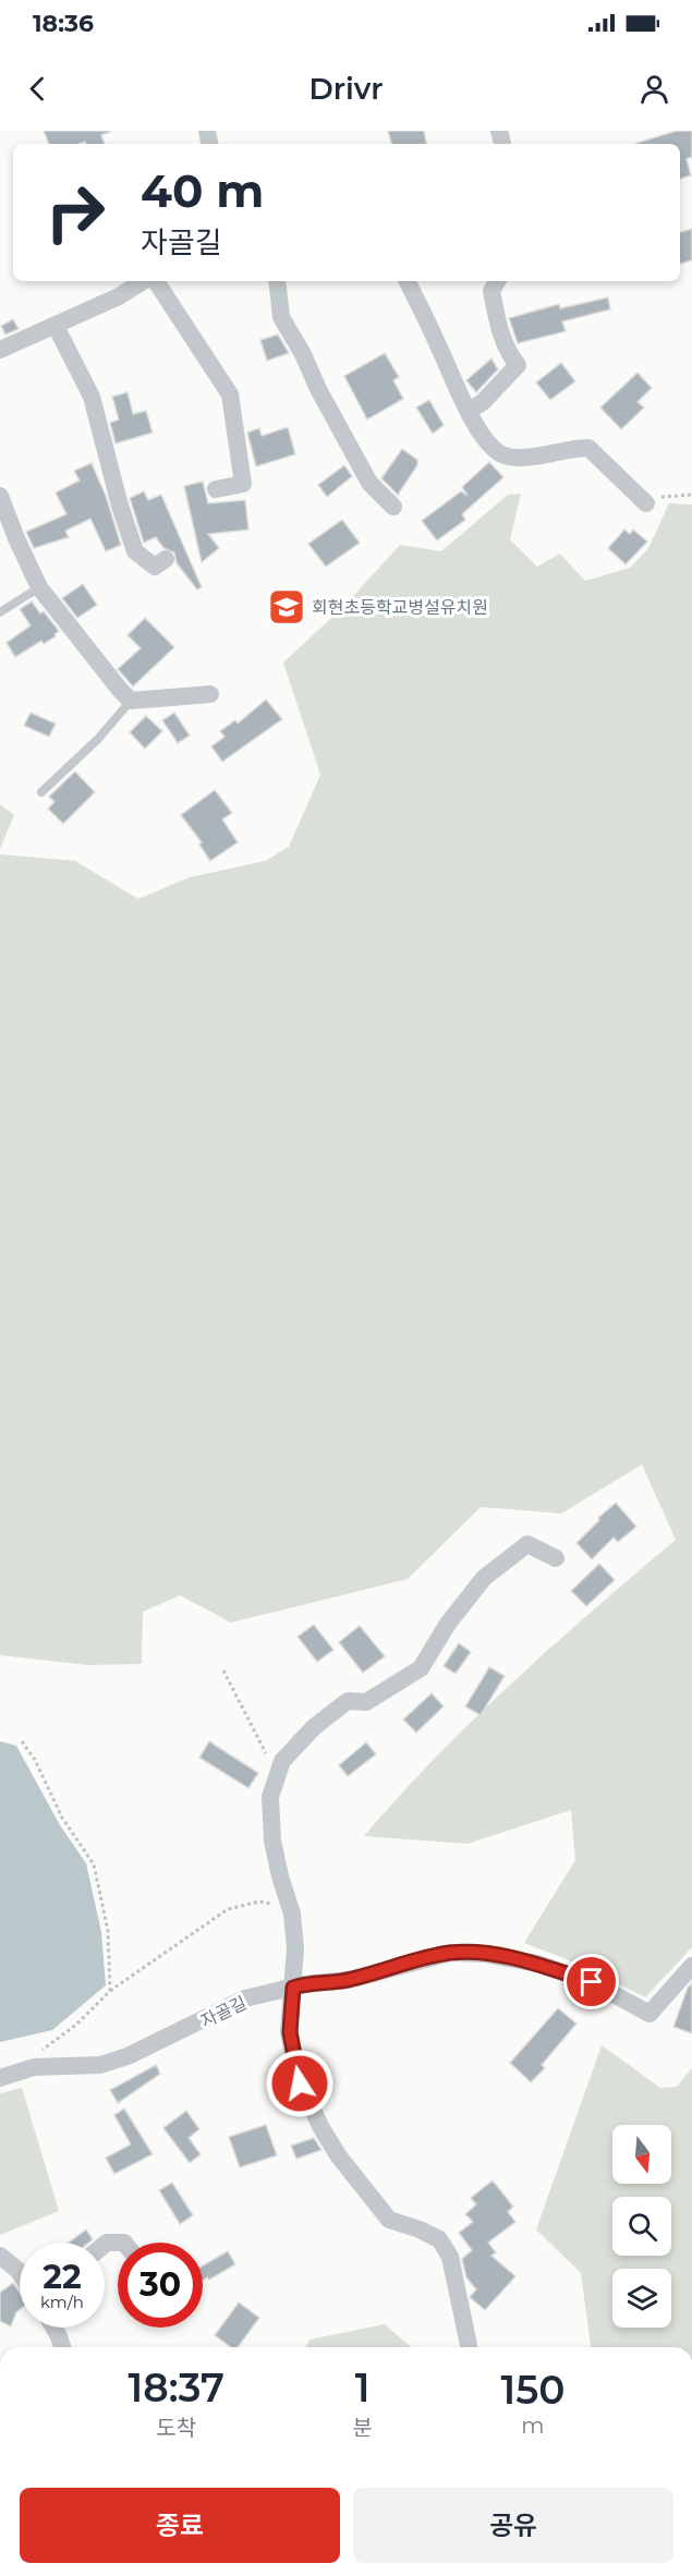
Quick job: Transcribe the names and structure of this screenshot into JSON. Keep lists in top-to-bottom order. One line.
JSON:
{"streets":{"street":["자골길"]},"places":{"school or university":["회현초등학교병설유치원"]},"north":"bottom","page":{"status":"18:36","header":"Drivr","turn":["40 m","자골길"],"speed":"22 km/h","limit":"30","eta":["18:37","도착","1","분","150","m"],"buttons":["종료","공유"]}}
